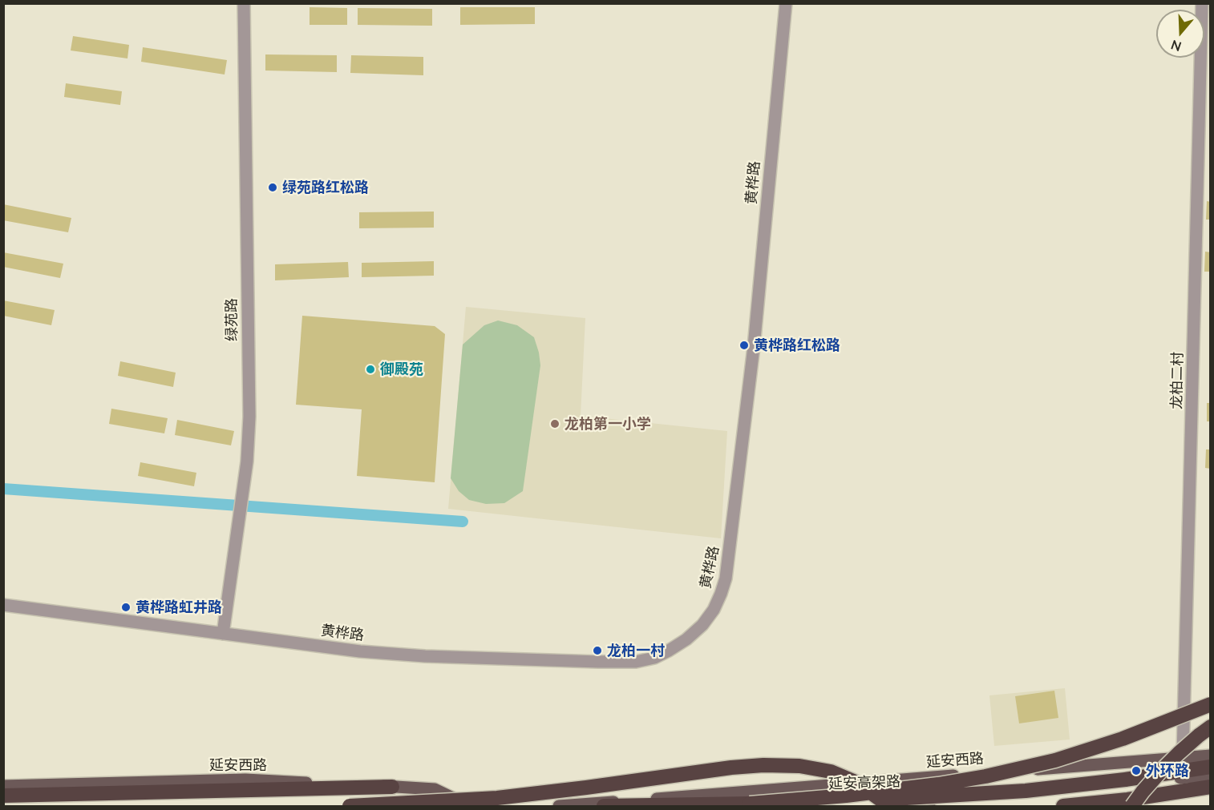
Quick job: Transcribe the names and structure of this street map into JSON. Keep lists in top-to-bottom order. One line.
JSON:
{"streets":{"highway":["延安高架路"],"main road":["延安西路"],"street":["黄桦路","绿苑路","龙柏二村"]},"crossings":[["黄桦路","绿苑路"],["龙柏二村","延安西路"]],"places":["绿苑路红松路","黄桦路红松路","御殿苑","龙柏第一小学","黄桦路虹井路","龙柏一村","外环路"],"north":"bottom"}
